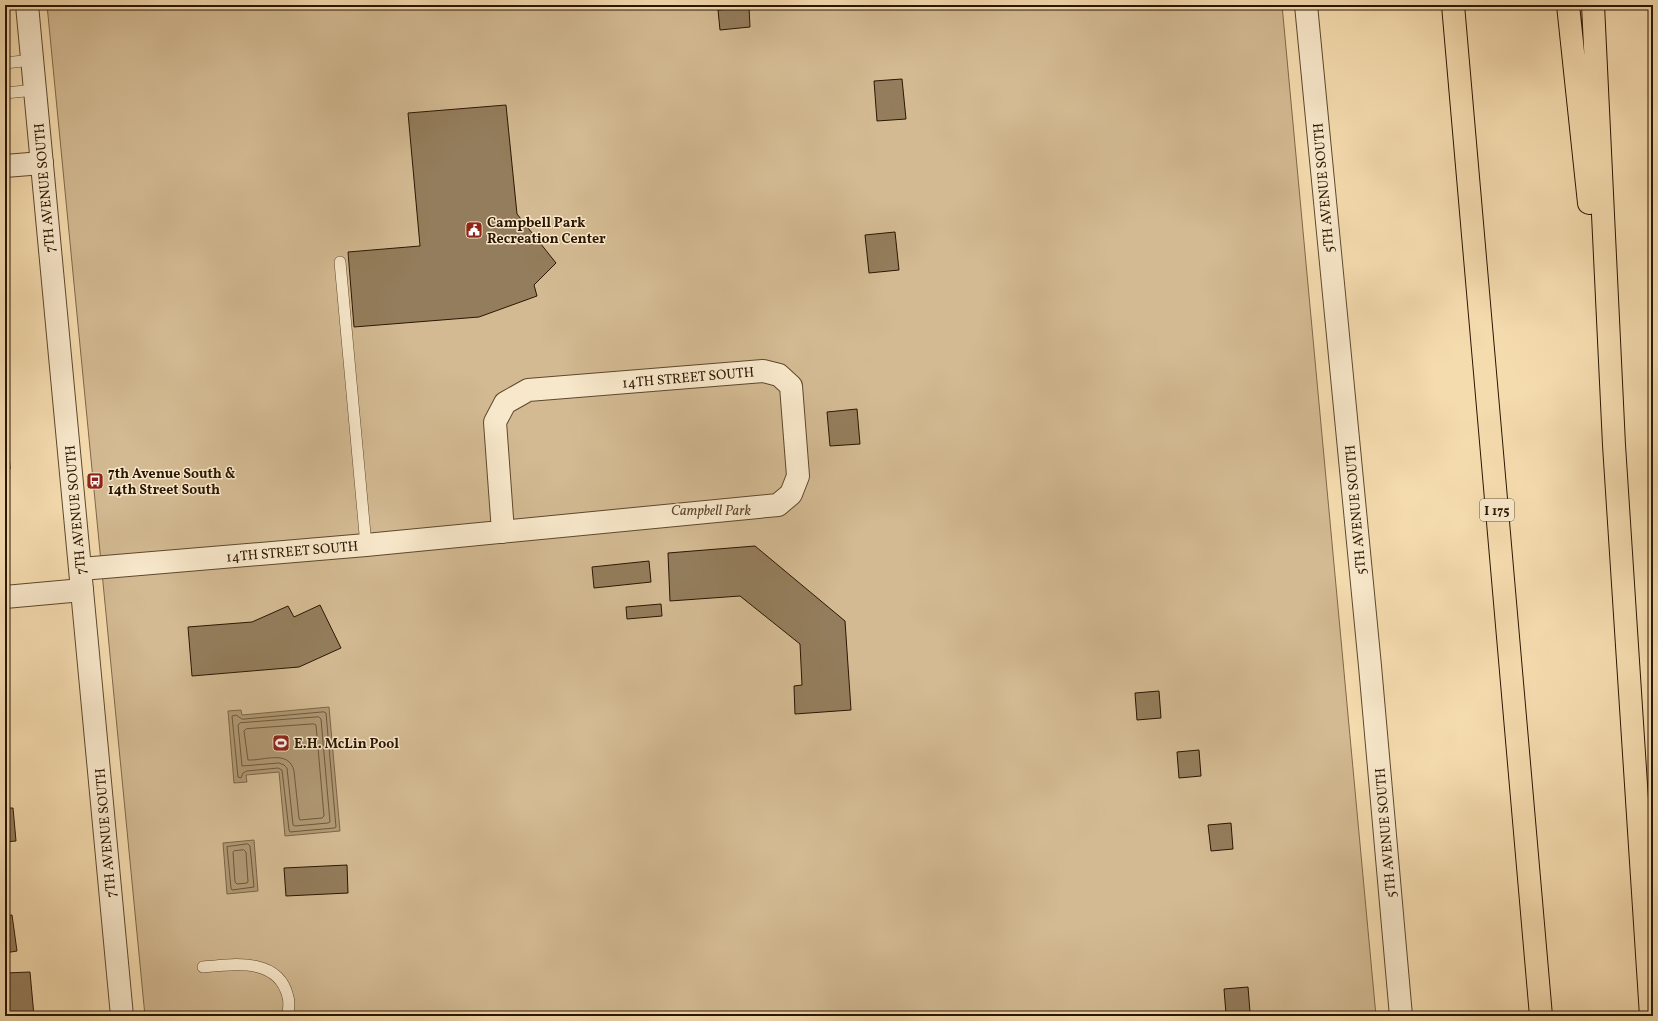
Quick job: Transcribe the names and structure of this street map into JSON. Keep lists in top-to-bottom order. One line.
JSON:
{"streets":{"highway":["I 175"],"street":["7TH AVENUE SOUTH","5TH AVENUE SOUTH","14TH STREET SOUTH"]},"crossings":[["7TH AVENUE SOUTH","14TH STREET SOUTH"]],"parks":["Campbell Park"],"places":{"public building":["Campbell Park Recreation Center"],"bus stop":["7th Avenue South & 14th Street South"],"sports":["E.H. McLin Pool"]}}
